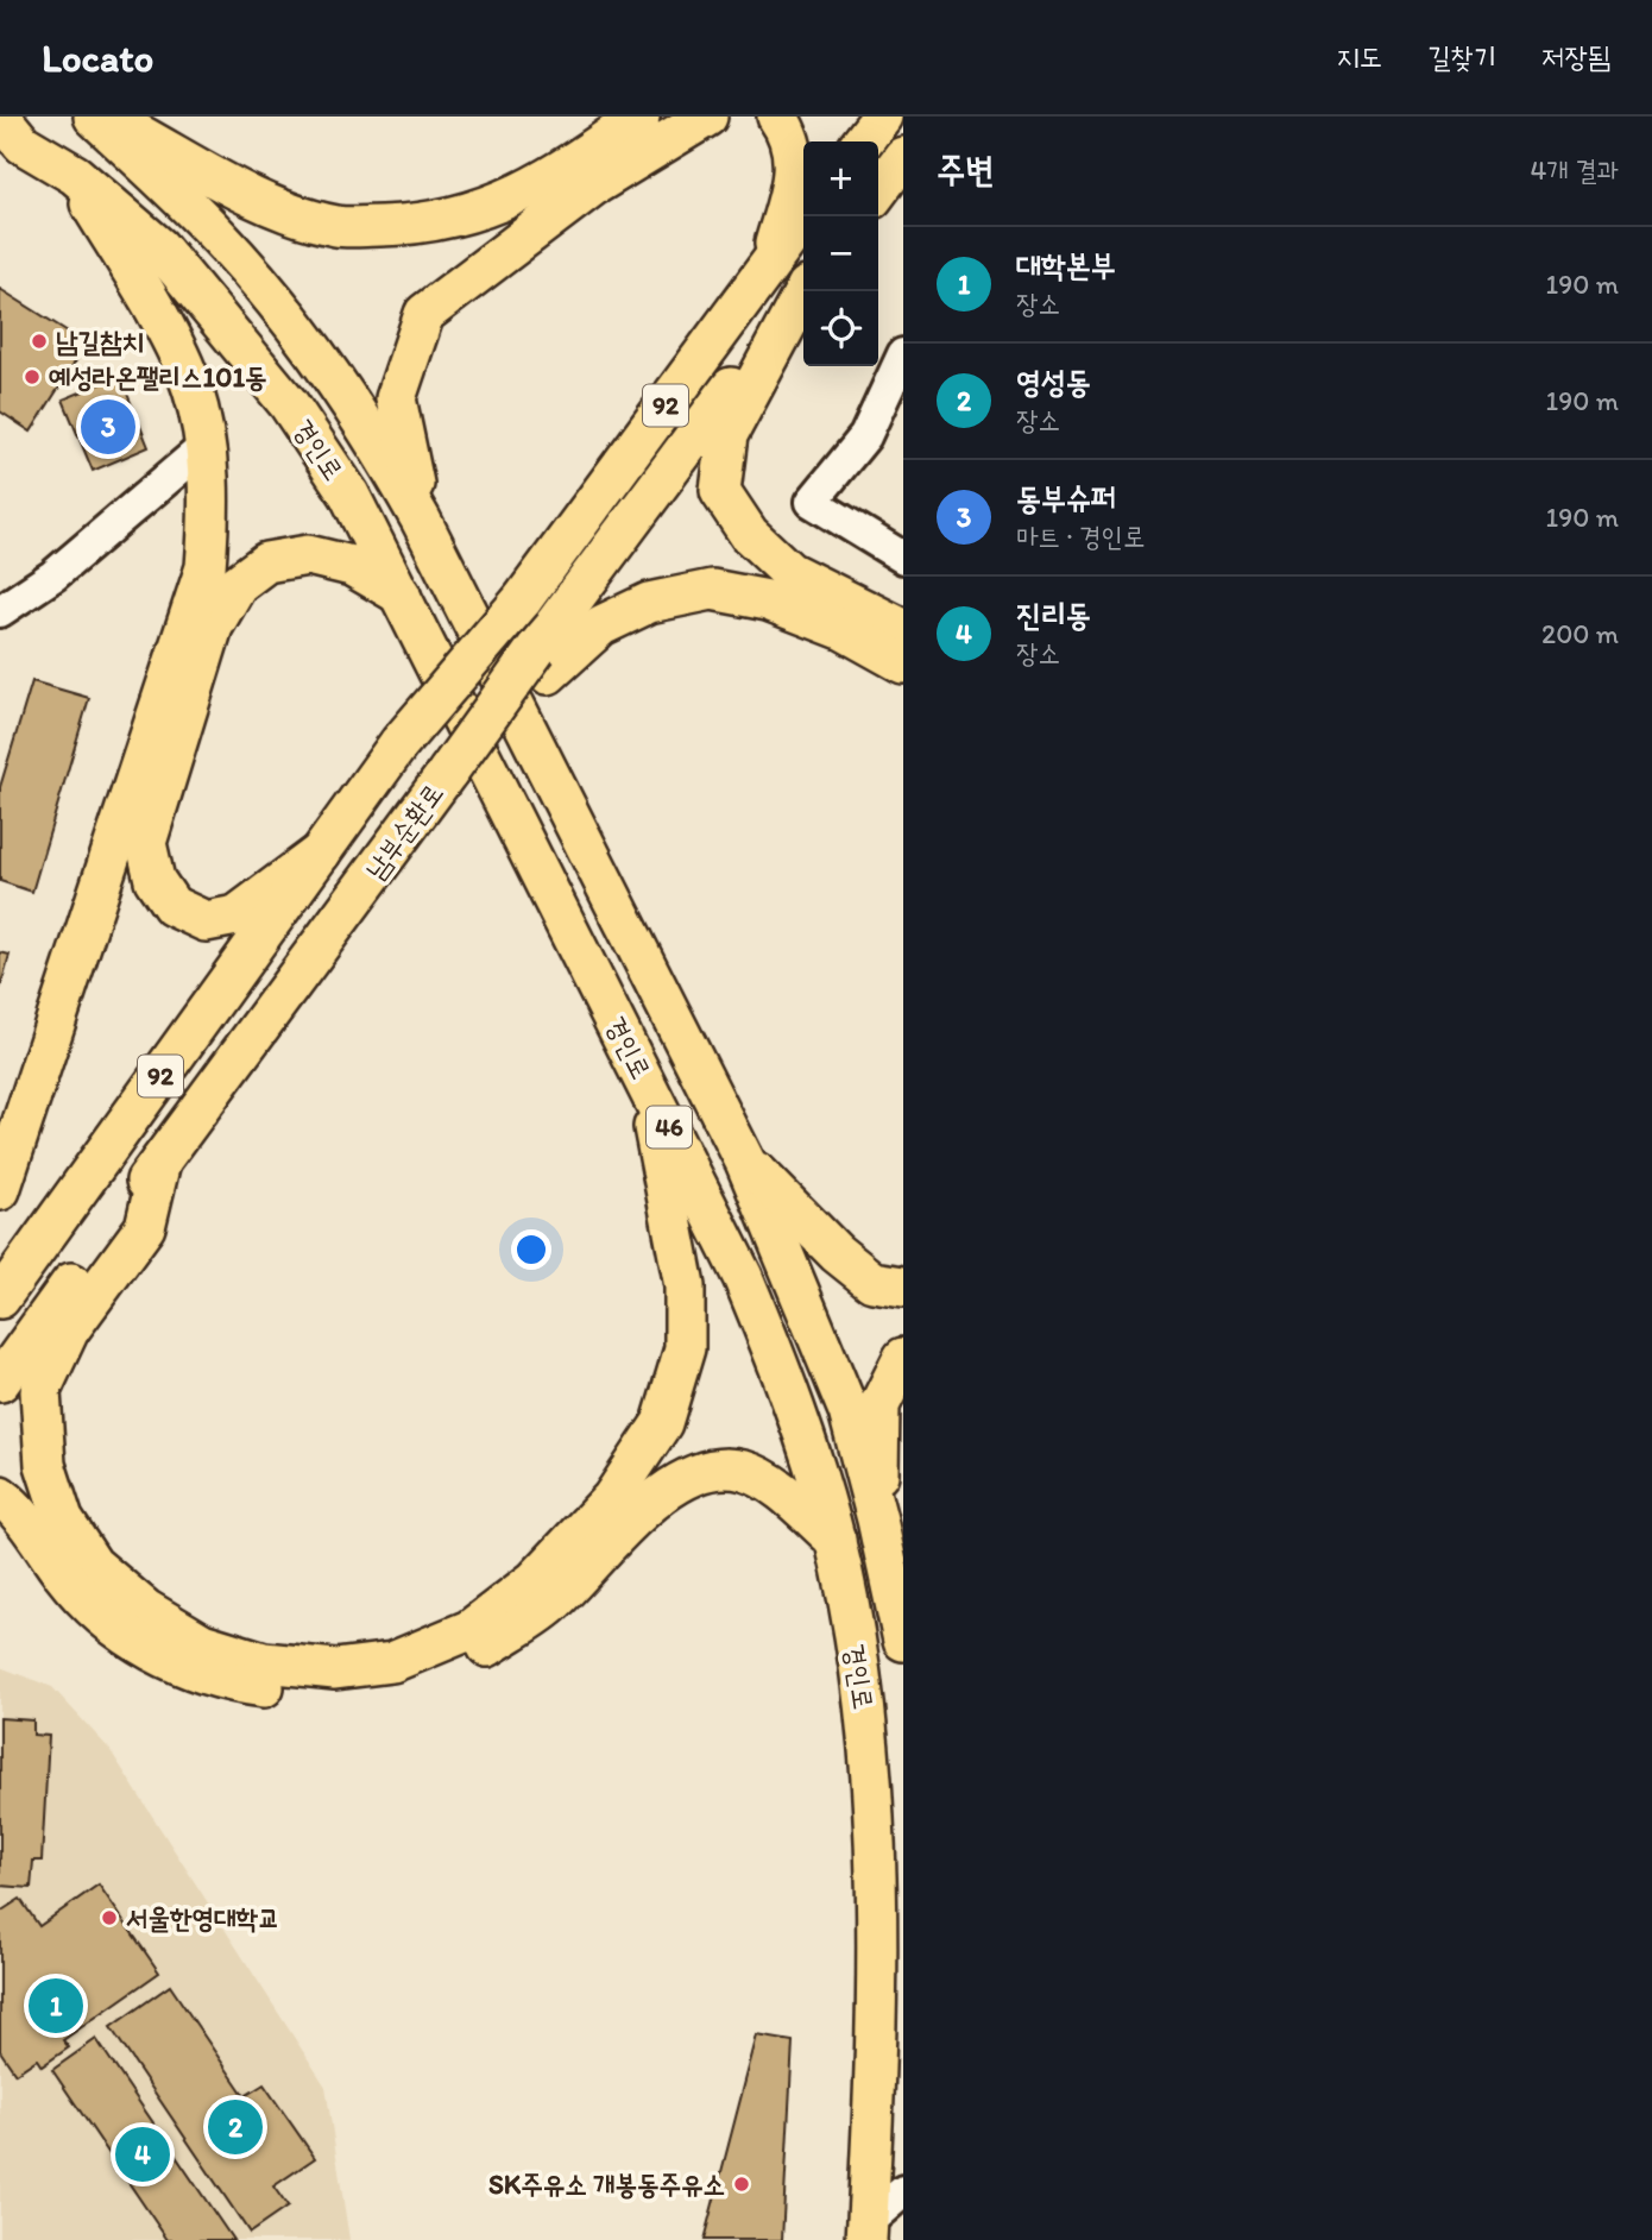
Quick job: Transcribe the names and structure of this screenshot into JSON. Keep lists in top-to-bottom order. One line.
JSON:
{"streets":{"main road":["92","경인로","남부순환로","46"]},"places":["남길참치","예성라온팰리스101동","서울한영대학교","SK주유소 개봉동주유소"],"page":{"header":"Locato","nav":["지도","길찾기","저장됨"],"heading":["주변","4개 결과"],"map_buttons":["+","−"],"list":[{"mark":"1","name":"대학본부","note":"장소","value":"190 m"},{"mark":"2","name":"영성동","note":"장소","value":"190 m"},{"mark":"3","name":"동부슈퍼","note":"마트 · 경인로","value":"190 m"},{"mark":"4","name":"진리동","note":"장소","value":"200 m"}],"pins":["3","1","2","4"]}}
